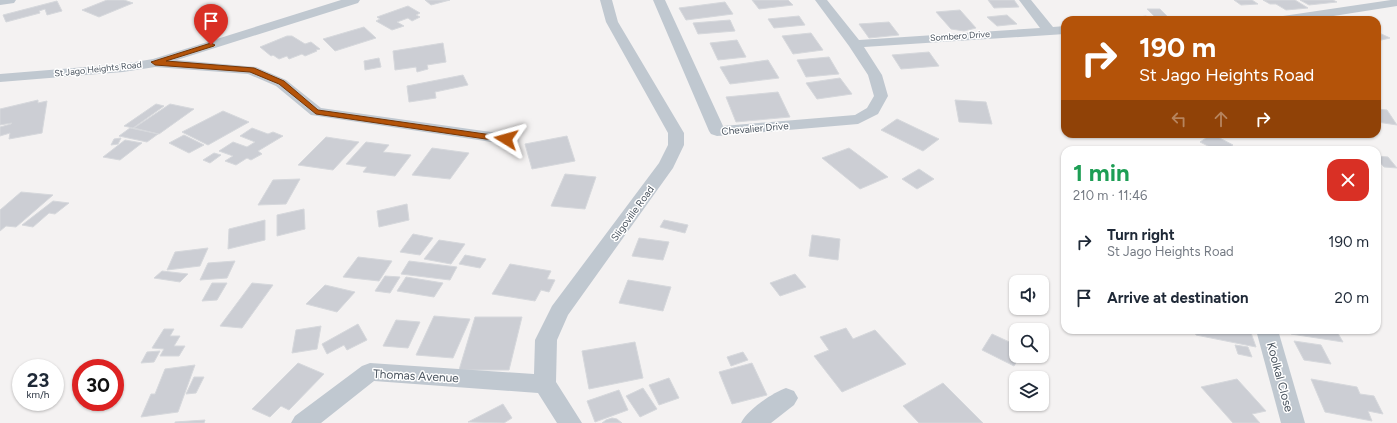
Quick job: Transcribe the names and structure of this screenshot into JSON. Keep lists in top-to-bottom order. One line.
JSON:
{"streets":{"street":["Sombero Drive","St Jago Heights Road","Chevalier Drive","Sligoville Road","Thomas Avenue","Koolkal Close"]},"crossings":[["Sombero Drive","Chevalier Drive"],["Sligoville Road","Thomas Avenue"]],"page":{"turn":["190 m","St Jago Heights Road"],"heading":["1 min","210 m · 11:46"],"list":[{"name":"Turn right","note":"St Jago Heights Road","value":"190 m"},{"name":"Arrive at destination","value":"20 m"}],"speed":"23 km/h","limit":"30"}}
